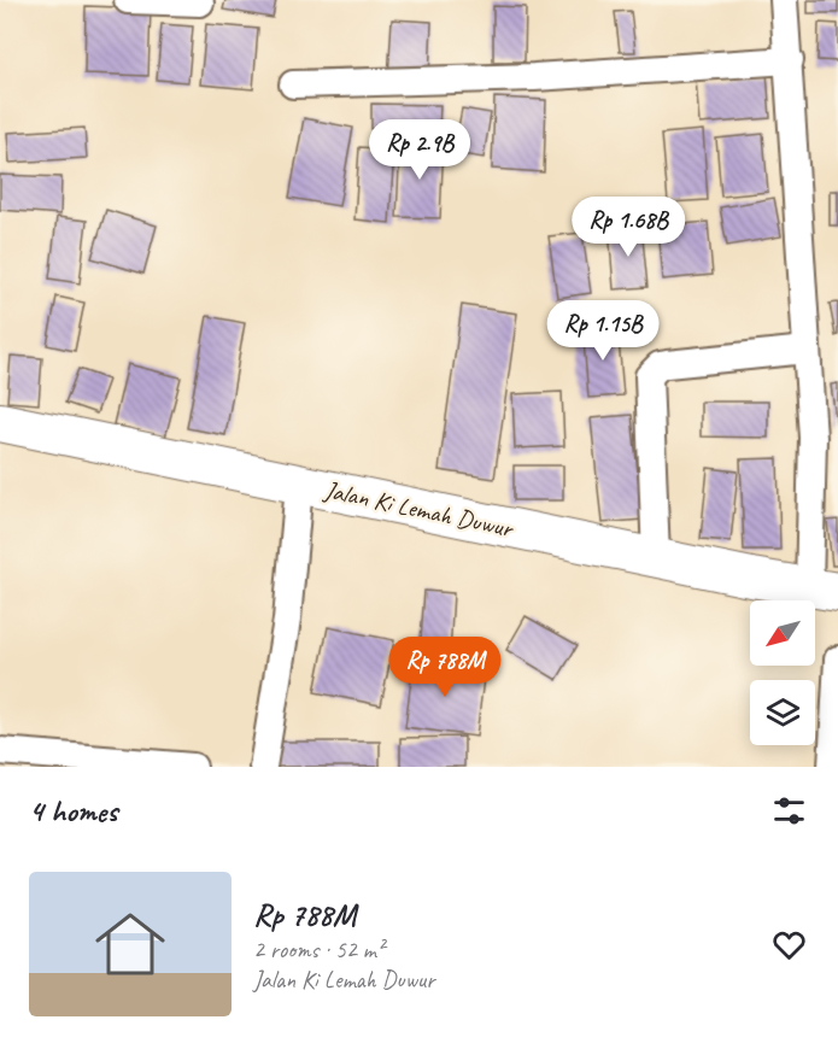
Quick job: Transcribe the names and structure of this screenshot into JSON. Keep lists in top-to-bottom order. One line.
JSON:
{"streets":{"main road":["Jalan Ki Lemah Duwur"]},"north":"bottom left","page":{"price":["Rp 2.9B","Rp 1.68B","Rp 1.15B","Rp 788M"],"heading":"4 homes","list":[{"name":"Rp 788M","note":"2 rooms · 52 m² · Jalan Ki Lemah Duwur"}]}}
